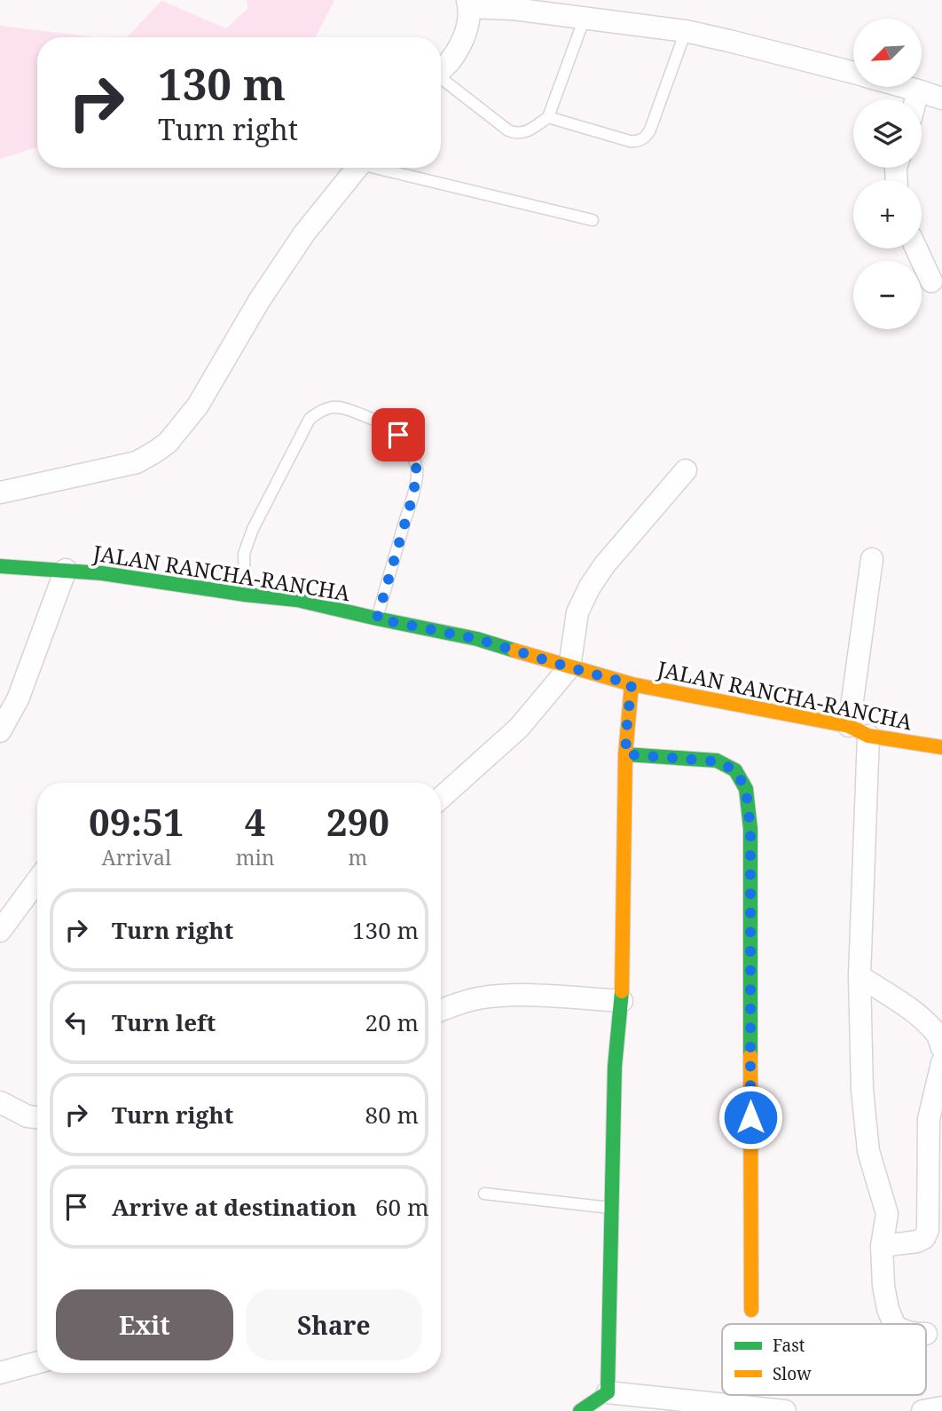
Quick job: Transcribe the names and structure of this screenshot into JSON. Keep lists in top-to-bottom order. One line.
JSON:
{"streets":{"street":["JALAN RANCHA-RANCHA"]},"legend":["Fast","Slow"],"north":"bottom left","page":{"map_buttons":["+","−"],"turn":["130 m","Turn right"],"eta":["09:51","Arrival","4","min","290","m"],"list":[{"name":"Turn right","value":"130 m"},{"name":"Turn left","value":"20 m"},{"name":"Turn right","value":"80 m"},{"name":"Arrive at destination","value":"60 m"}],"buttons":["Exit","Share"]}}
